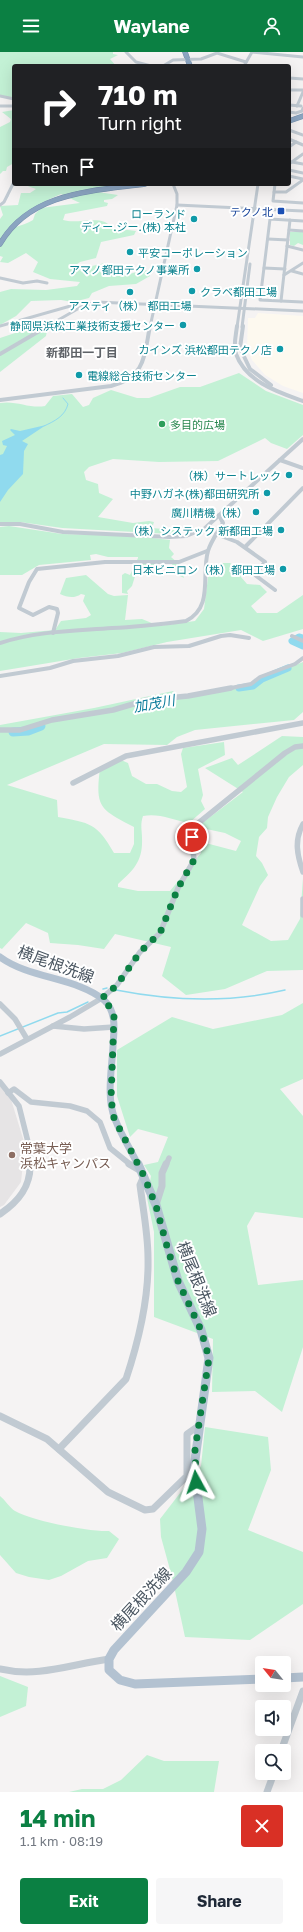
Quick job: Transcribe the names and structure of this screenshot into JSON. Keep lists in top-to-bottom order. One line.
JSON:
{"streets":{"main road":["横尾根洗線"]},"districts":["新都田一丁目"],"water":["加茂川"],"places":{"transit":["テクノ北"],"other":["ローランド ディー.ジー.(株) 本社","平安コーポレーション","アマノ都田テクノ事業所","クラベ都田工場","アスティ（株） 都田工場","静岡県浜松工業技術支援センター","カインズ 浜松都田テクノ店","電線総合技術センター","多目的広場","（株）サートレック","中野ハガネ(株)都田研究所","廣川精機（株）","（株）システック 新都田工場","日本ビニロン（株）都田工場","常葉大学 浜松キャンパス"]},"north":"top left","page":{"header":"Waylane","turn":["710 m","Turn right"],"then":"Then","heading":["14 min","1.1 km · 08:19"],"buttons":["Exit","Share"]}}
